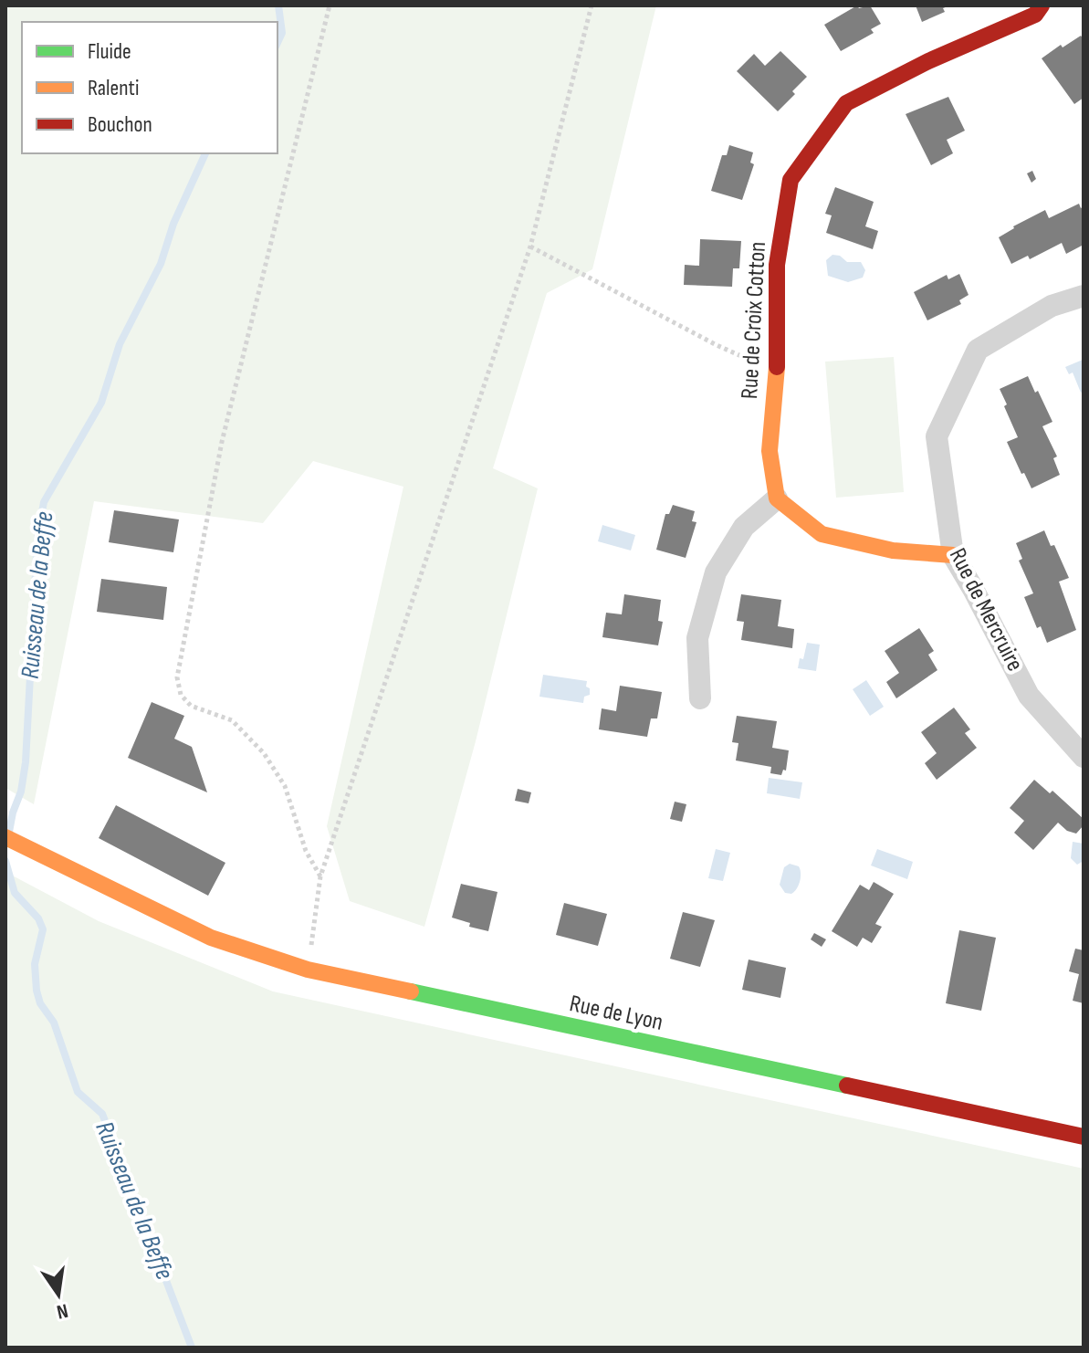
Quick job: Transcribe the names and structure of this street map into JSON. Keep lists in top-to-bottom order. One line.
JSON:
{"streets":{"street":["Rue de Croix Cotton","Rue de Mercruire","Rue de Lyon"]},"water":["Ruisseau de la Beffe"],"legend":["Fluide","Ralenti","Bouchon"],"north":"bottom"}
